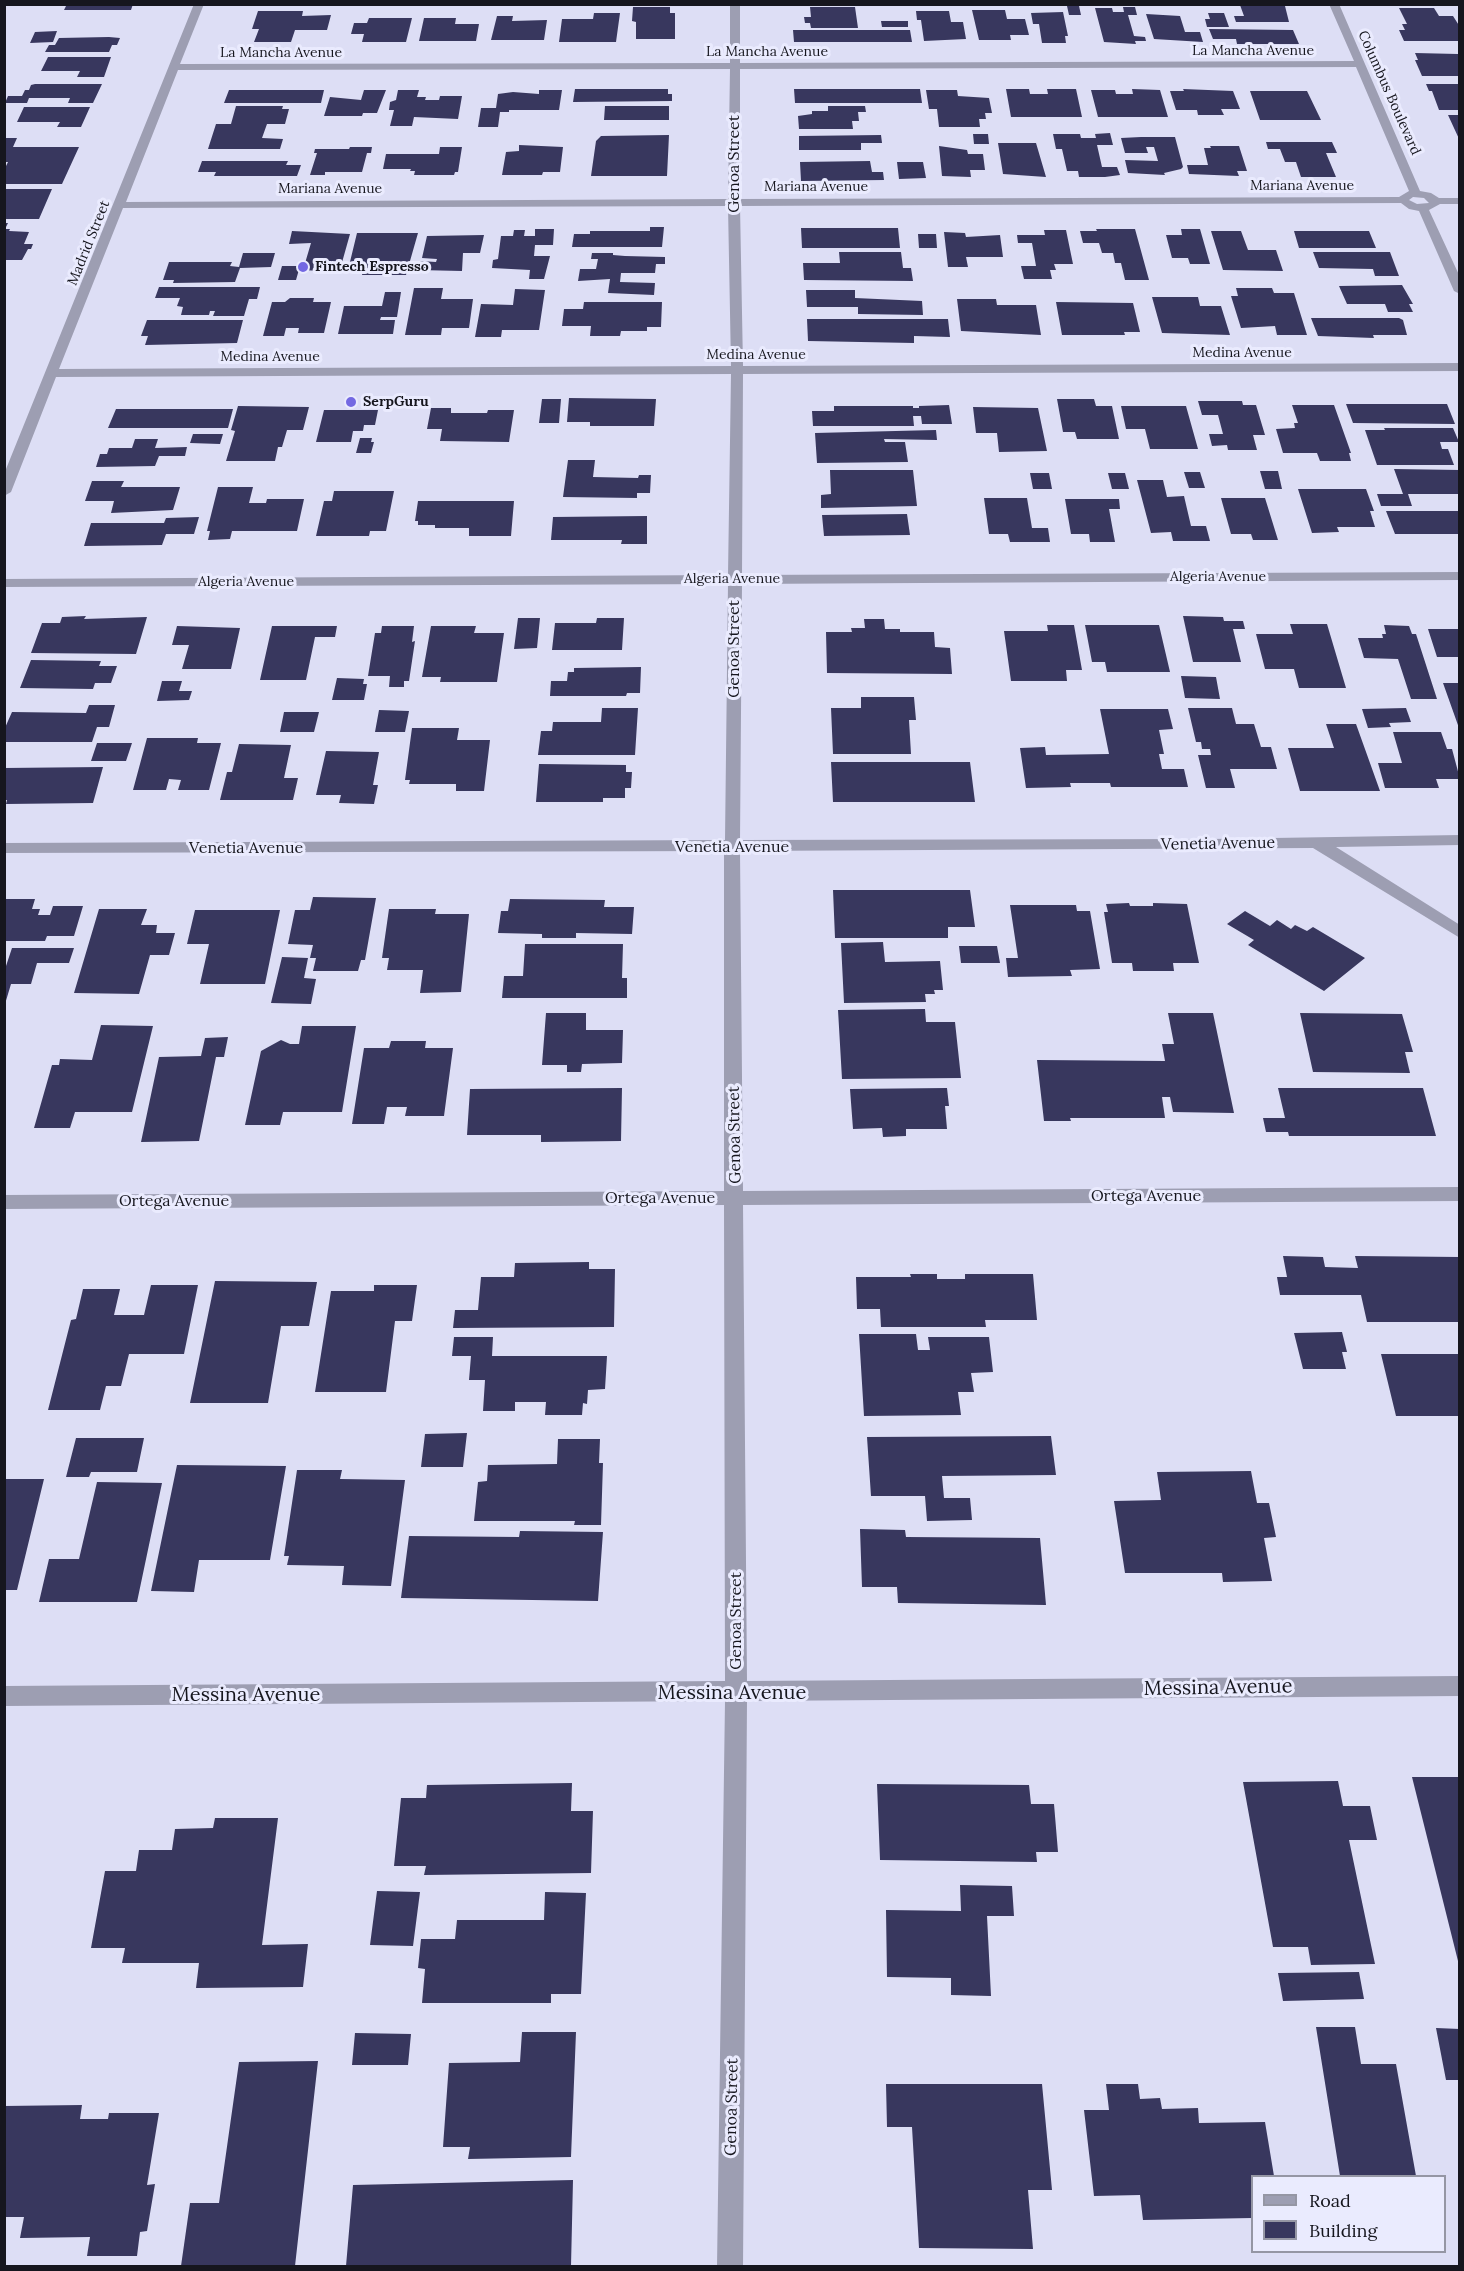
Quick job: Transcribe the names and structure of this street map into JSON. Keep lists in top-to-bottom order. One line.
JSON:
{"streets":{"street":["La Mancha Avenue","Columbus Boulevard","Genoa Street","Mariana Avenue","Madrid Street","Medina Avenue","Algeria Avenue","Venetia Avenue","Ortega Avenue","Messina Avenue"]},"crossings":[["La Mancha Avenue","Columbus Boulevard"],["La Mancha Avenue","Genoa Street"],["La Mancha Avenue","Madrid Street"],["Columbus Boulevard","Mariana Avenue"],["Genoa Street","Mariana Avenue"],["Genoa Street","Medina Avenue"],["Genoa Street","Algeria Avenue"],["Genoa Street","Venetia Avenue"],["Genoa Street","Ortega Avenue"],["Genoa Street","Messina Avenue"],["Mariana Avenue","Madrid Street"],["Madrid Street","Medina Avenue"]],"places":["Fintech Espresso","SerpGuru"],"legend":["Road","Building"]}
